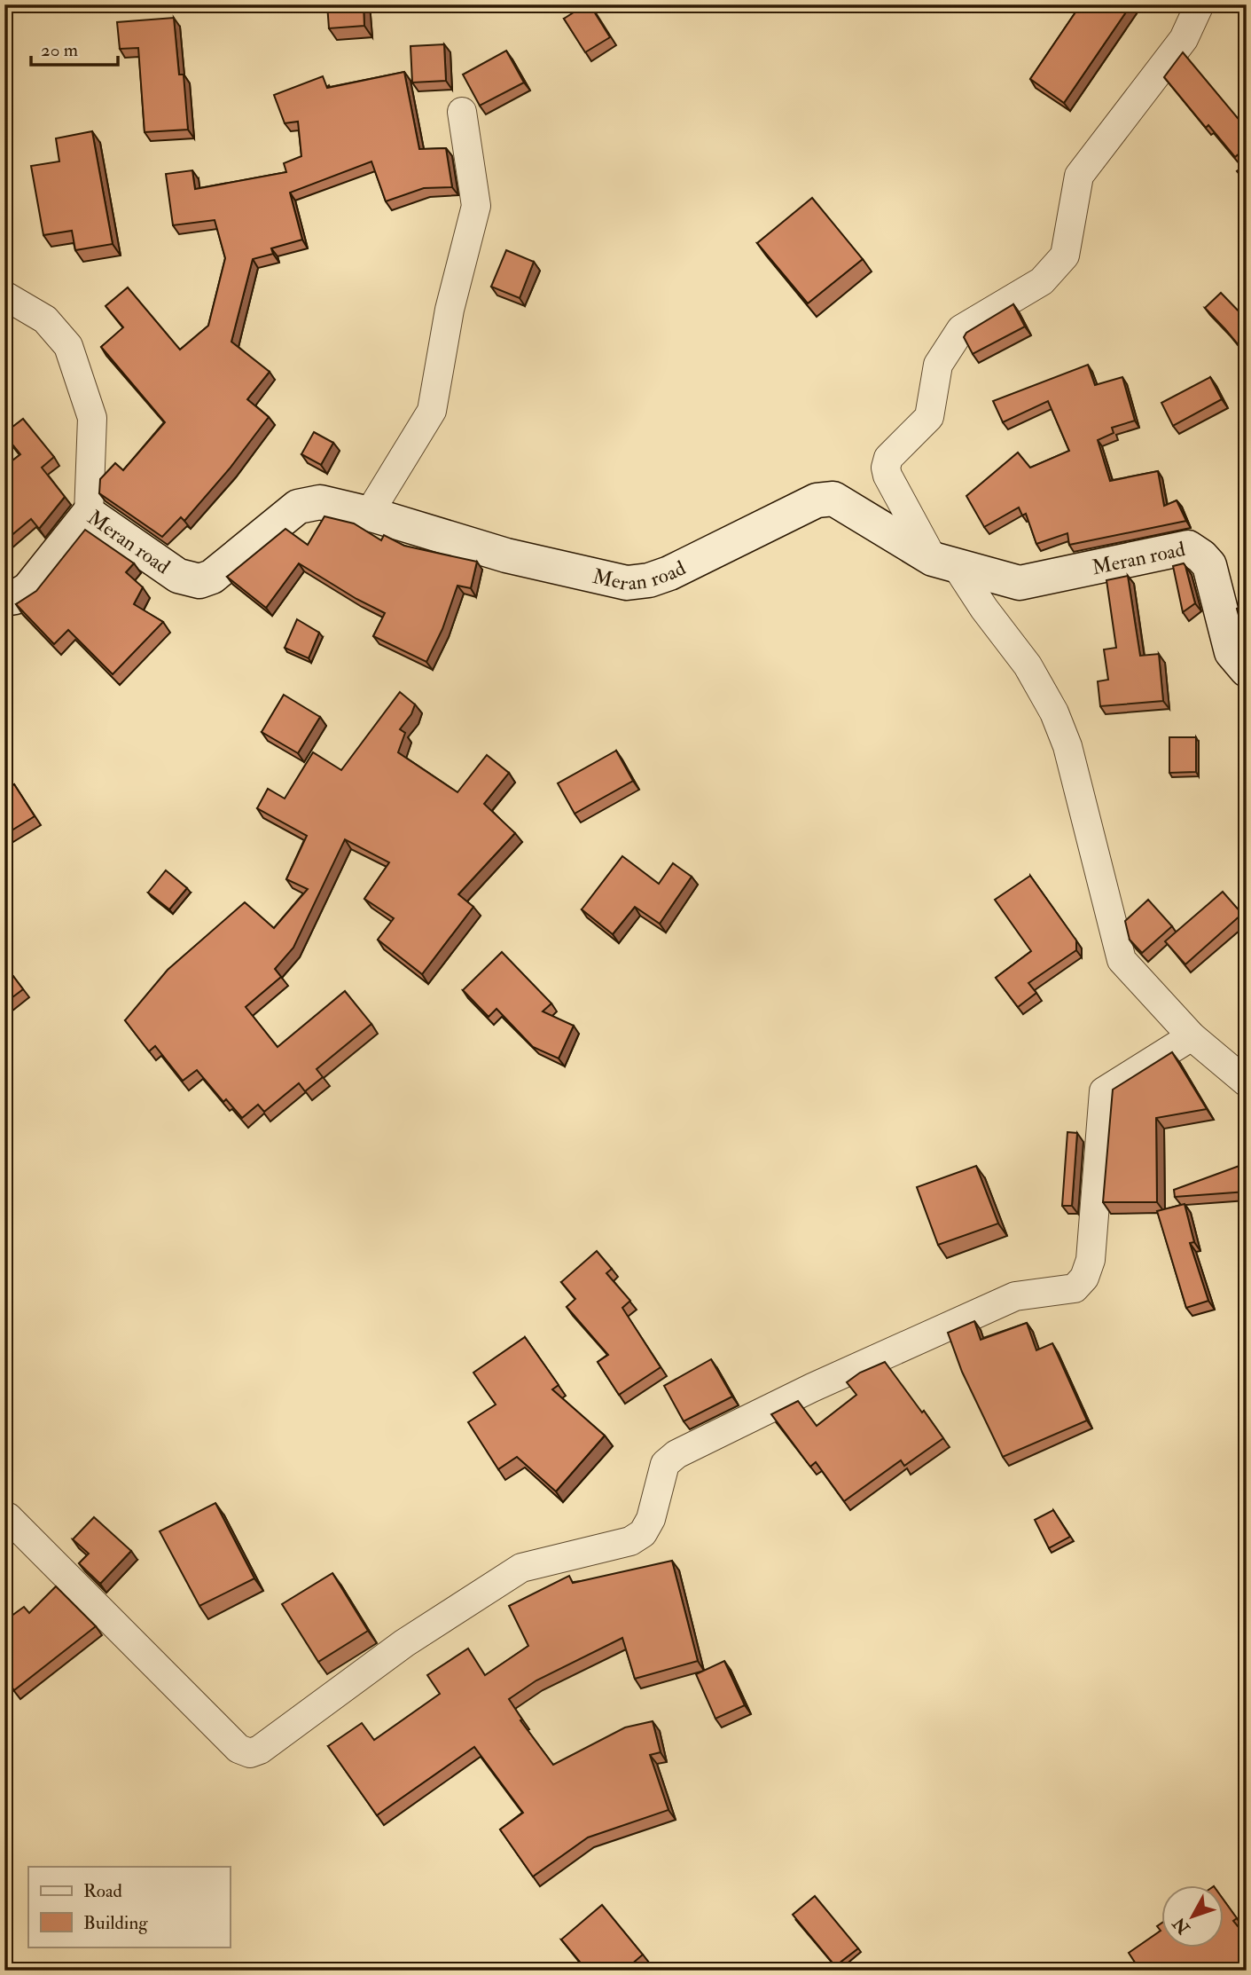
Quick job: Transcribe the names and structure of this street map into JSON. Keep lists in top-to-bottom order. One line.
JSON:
{"streets":{"street":["Meran road"]},"legend":["Road","Building"],"scale_bar":"20 m","north":"bottom left"}
